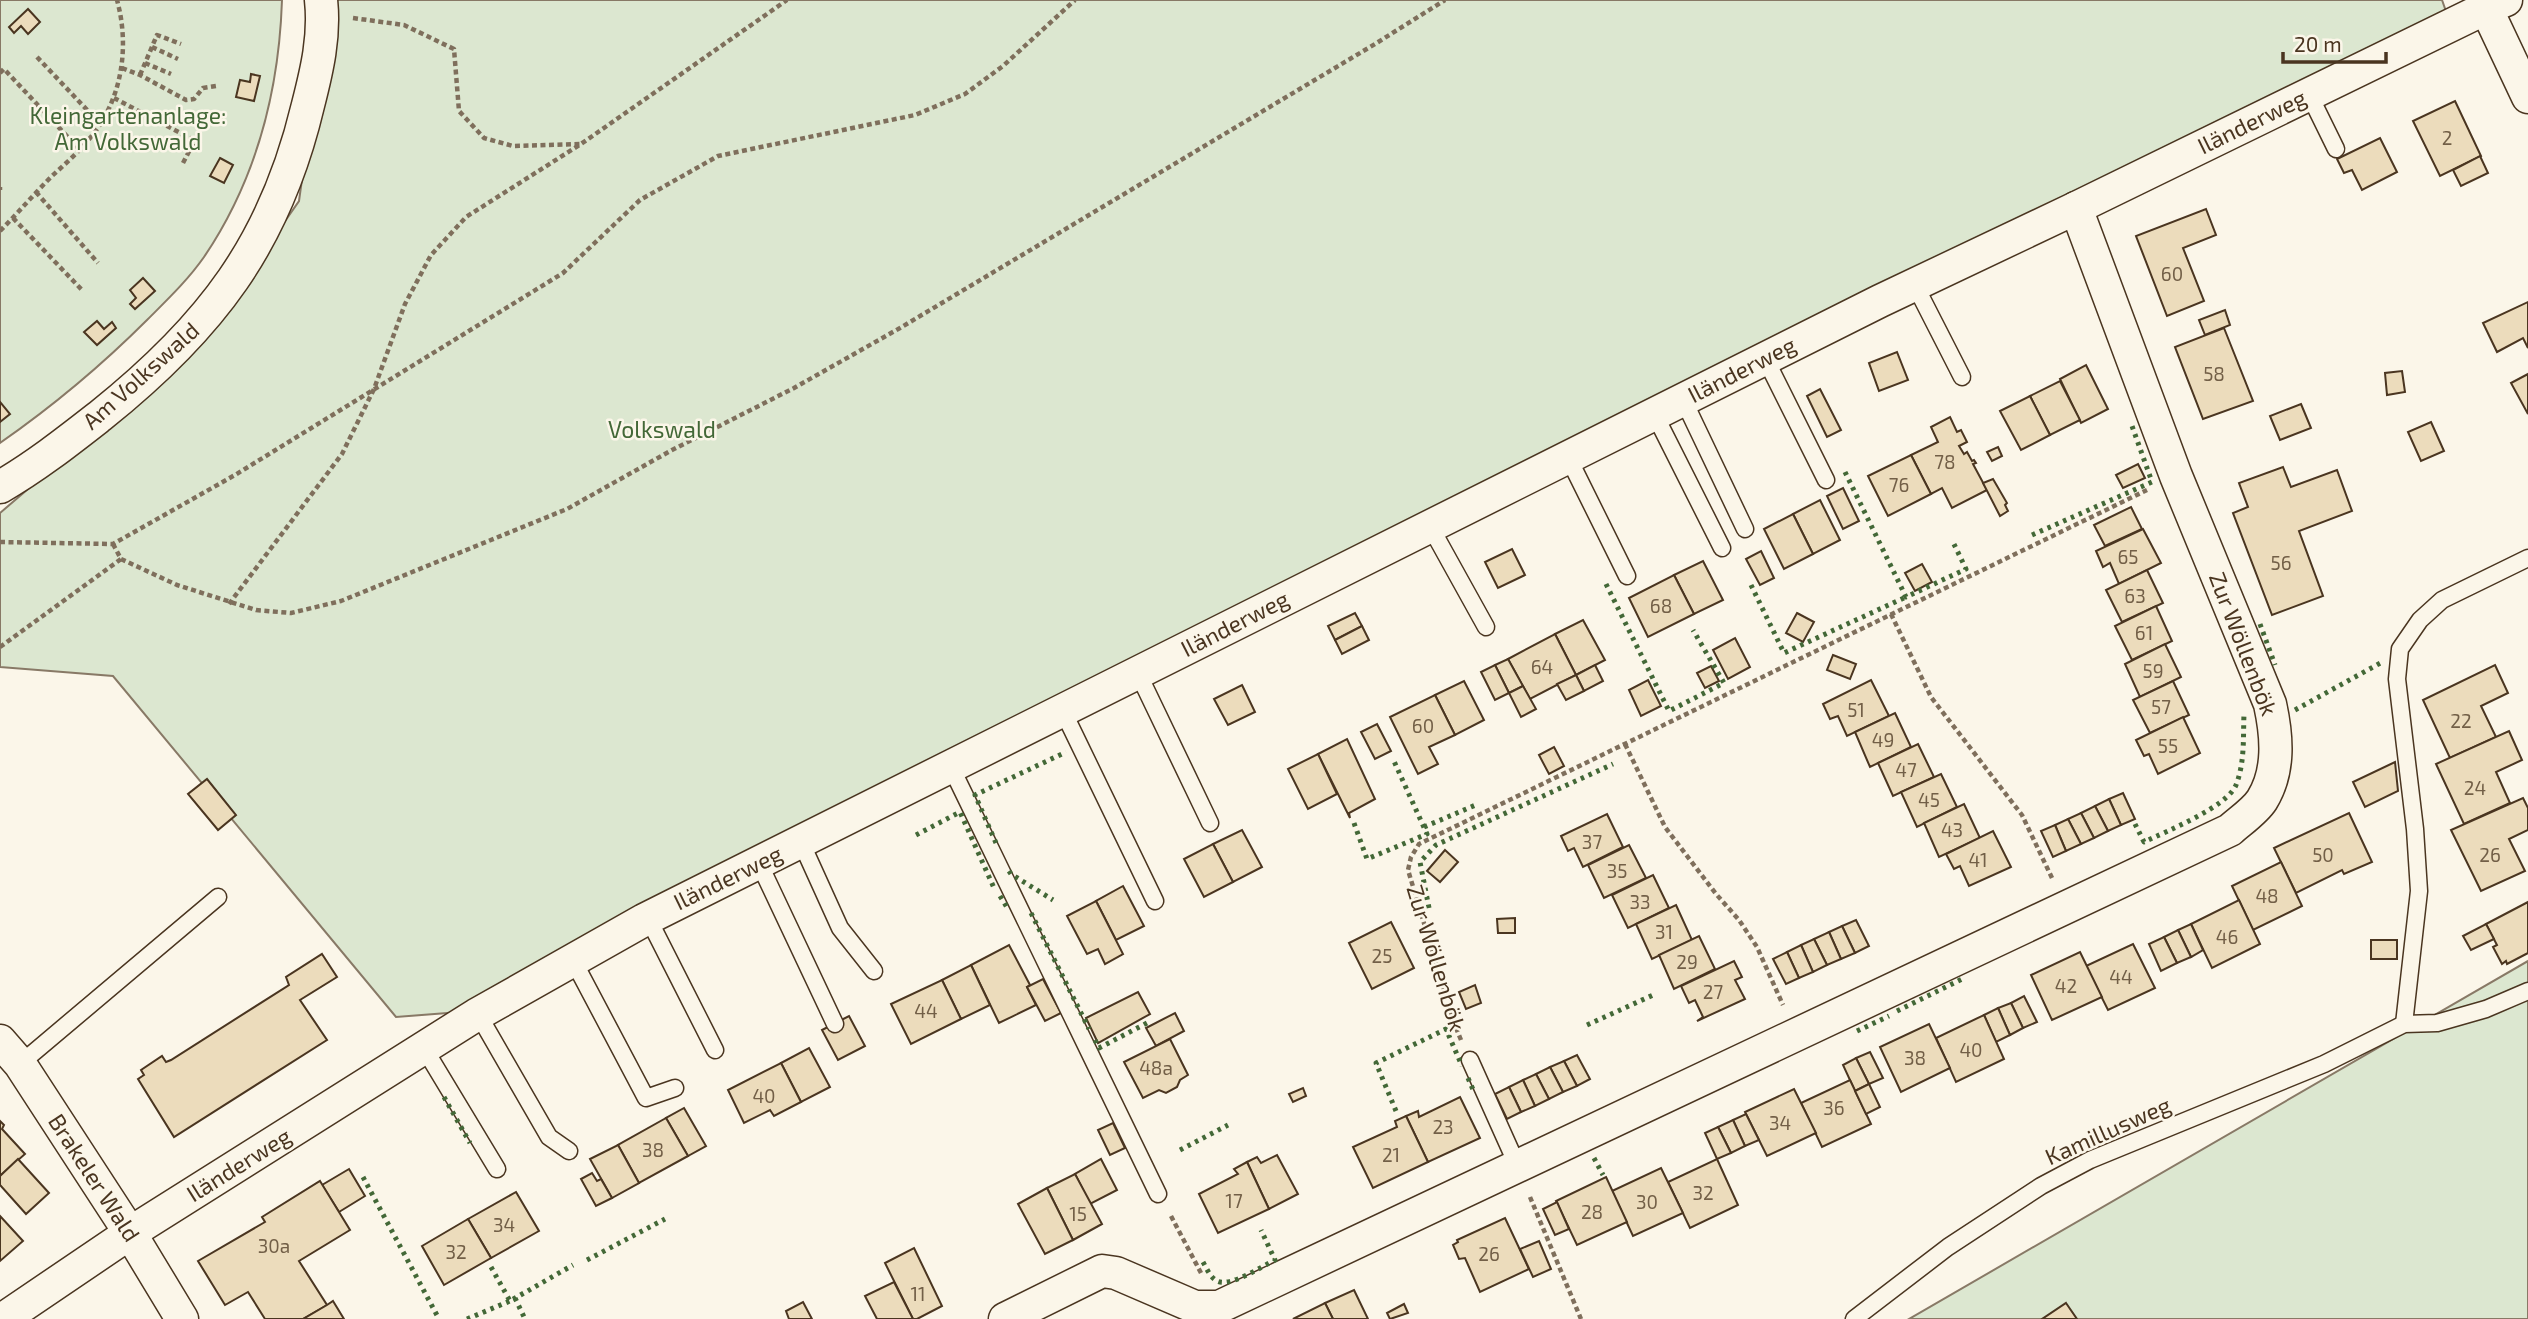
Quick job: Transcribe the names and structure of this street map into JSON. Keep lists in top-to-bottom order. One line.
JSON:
{"streets":{"street":["Iländerweg","Am Volkswald","Zur Wöllenbök","Brakeler Wald"],"lane":["Kamillusweg"]},"crossings":[["Iländerweg","Zur Wöllenbök"],["Iländerweg","Brakeler Wald"]],"parks":["Kleingartenanlage: Am Volkswald","Volkswald"],"house_numbers":["2","60","58","78","76","65","56","63","68","61","64","59","57","51","22","60","49","55","47","24","45","43","37","50","26","41","35","48","33","31","46","25","29","44","42","27","44","40","38","48a","40","36","34","23","38","21","32","17","30","28","15","34","30a","32","26","11"],"scale_bar":"20 m"}
